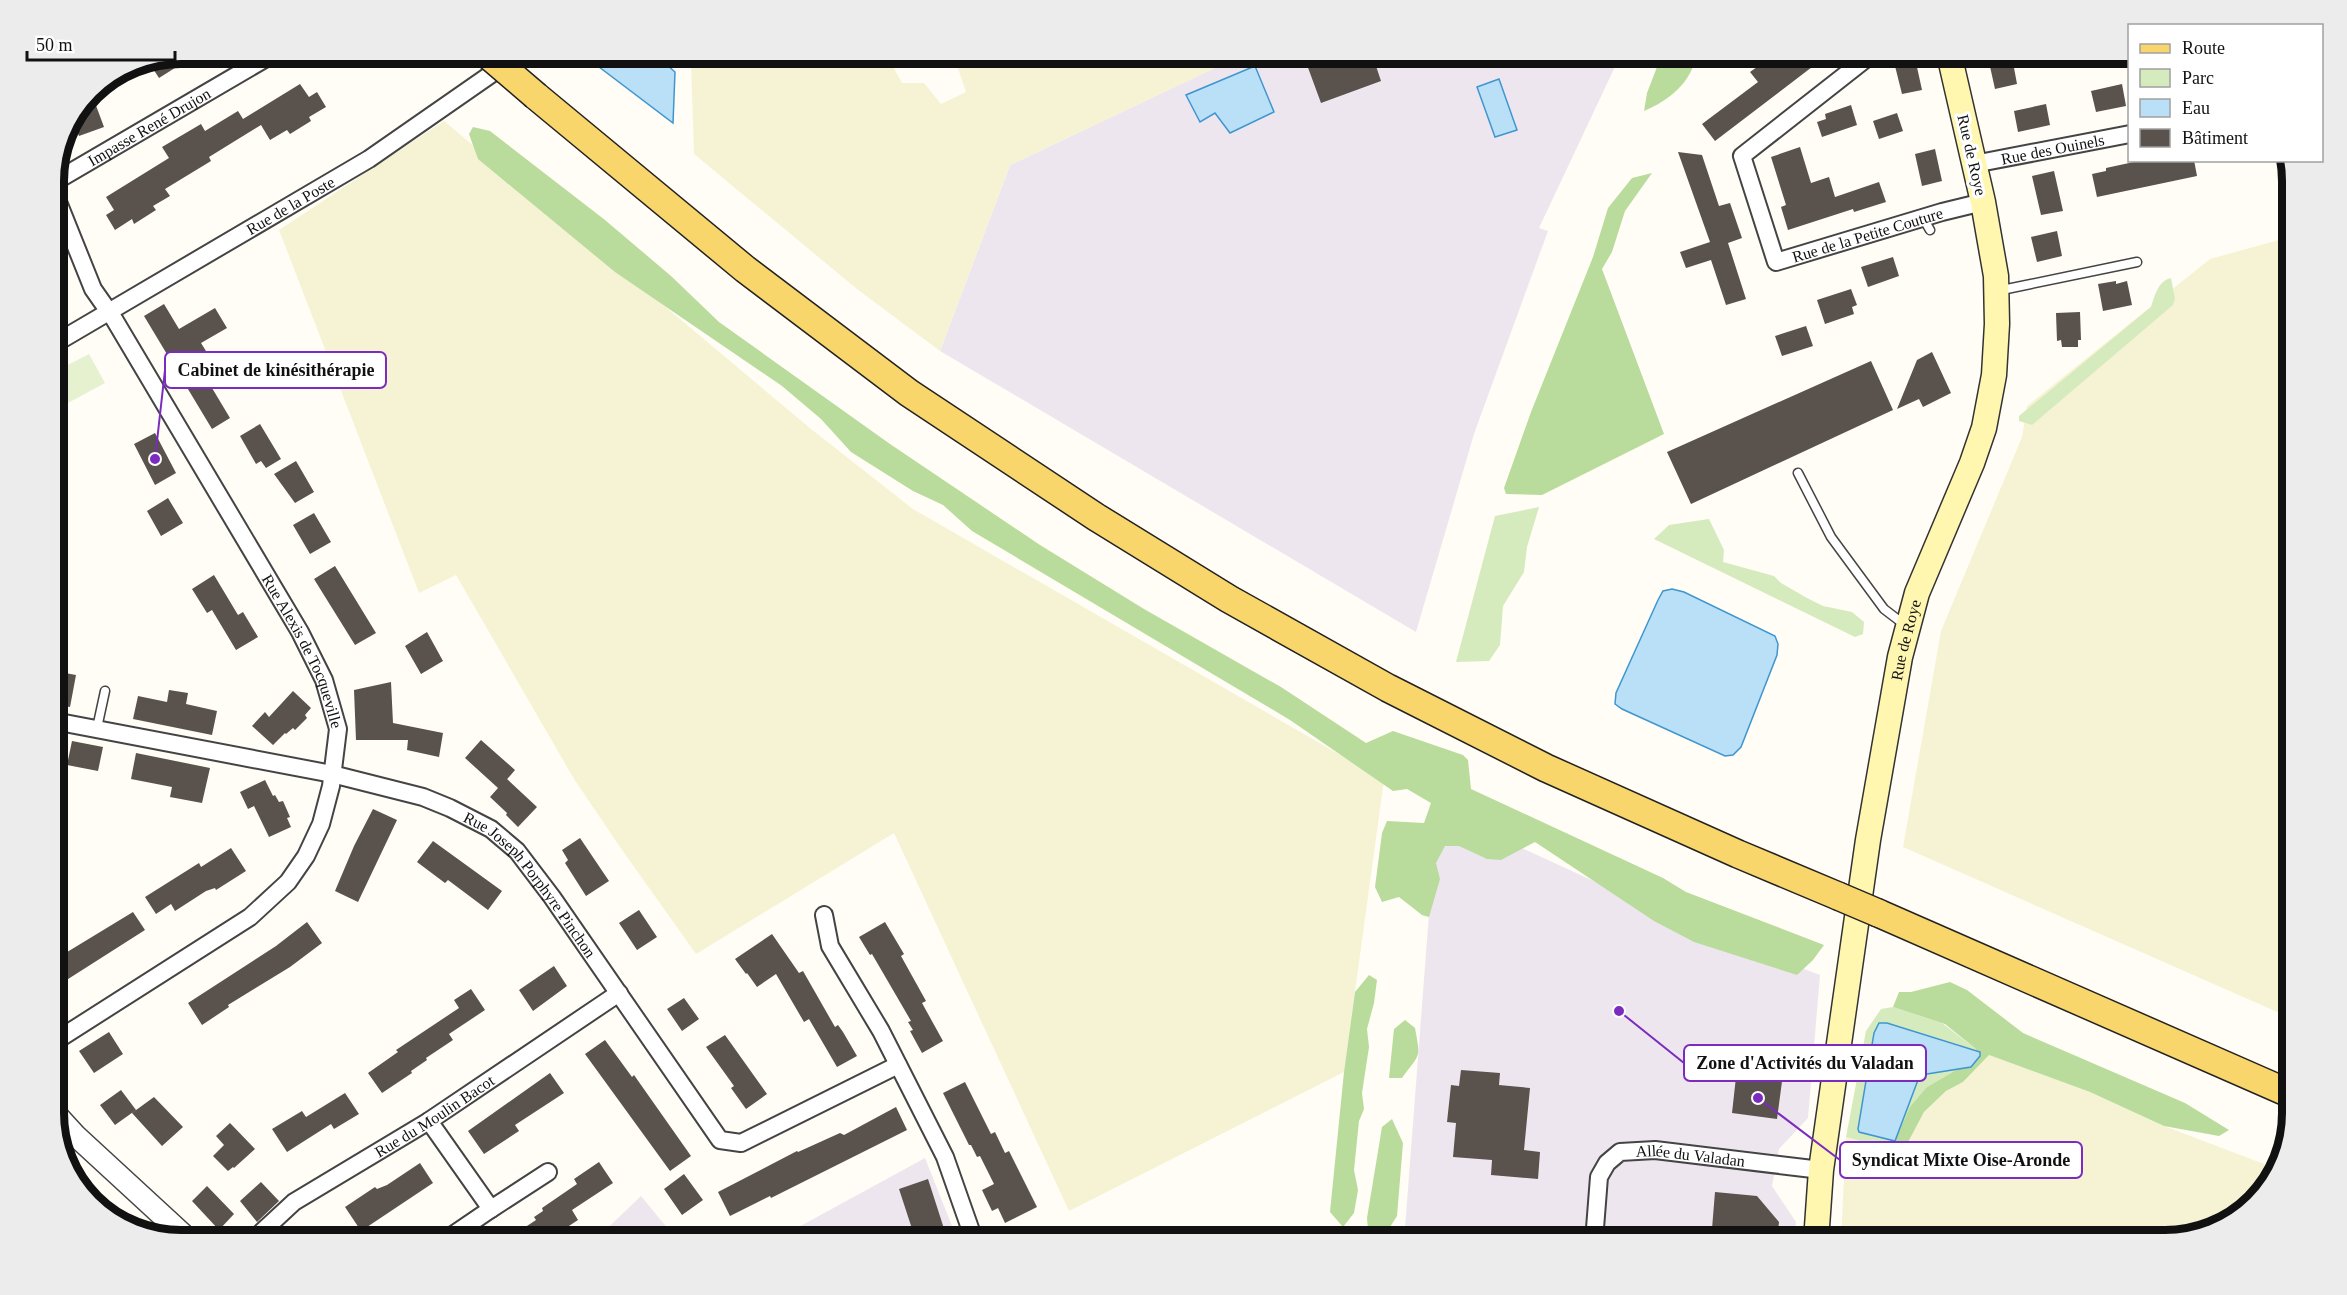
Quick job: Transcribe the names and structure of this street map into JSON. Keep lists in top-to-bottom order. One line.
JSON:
{"streets":{"main road":["Rue de Roye"],"street":["Impasse René Drujon","Rue des Ouinels","Rue de la Poste","Rue de la Petite Couture","Rue Alexis de Tocqueville","Rue Joseph Porphyre Pinchon","Rue du Moulin Bacot","Allée du Valadan"]},"crossings":[["Rue des Ouinels","Rue de Roye"],["Rue de Roye","Rue de la Petite Couture"],["Rue de Roye","Allée du Valadan"],["Rue de la Poste","Rue Alexis de Tocqueville"],["Rue Alexis de Tocqueville","Rue Joseph Porphyre Pinchon"],["Rue Joseph Porphyre Pinchon","Rue du Moulin Bacot"]],"places":["Cabinet de kinésithérapie","Zone d'Activités du Valadan","Syndicat Mixte Oise-Aronde"],"legend":["Route","Parc","Eau","Bâtiment"],"scale_bar":"50 m"}
